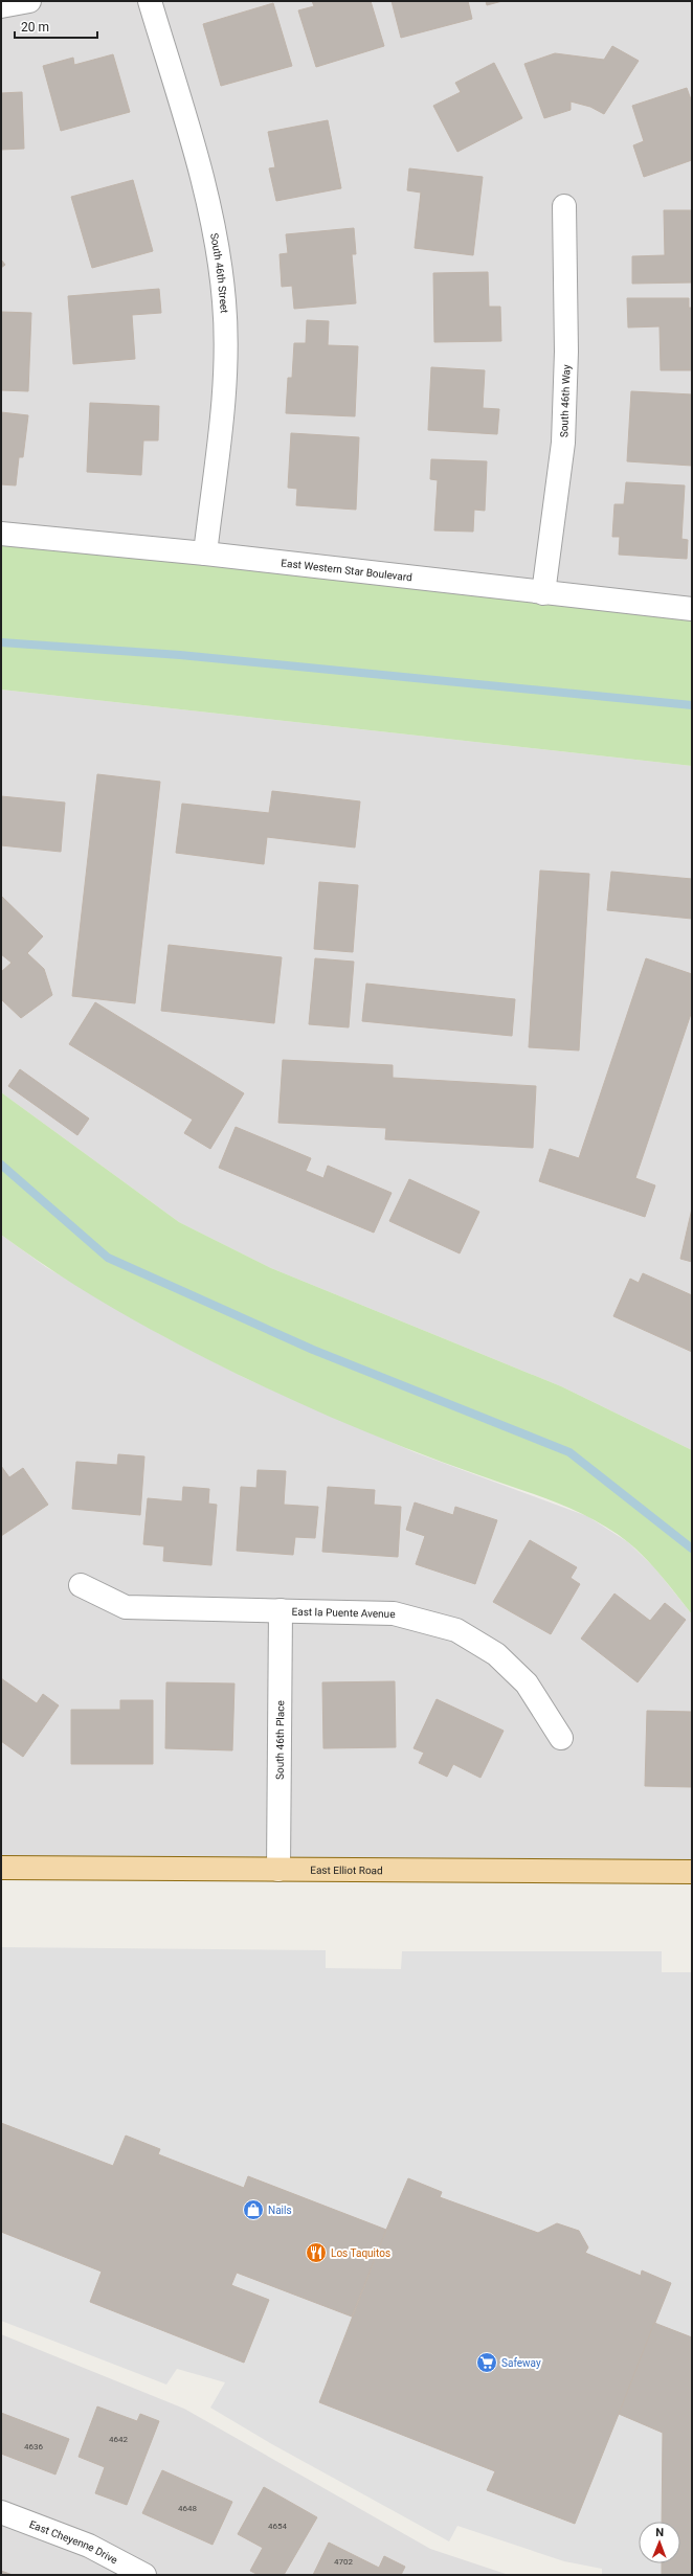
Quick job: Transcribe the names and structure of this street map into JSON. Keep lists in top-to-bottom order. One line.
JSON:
{"streets":{"main road":["East Elliot Road"],"street":["South 46th Street","South 46th Way","East Western Star Boulevard","East la Puente Avenue","South 46th Place","East Cheyenne Drive"]},"crossings":[["South 46th Street","East Western Star Boulevard"],["South 46th Way","East Western Star Boulevard"],["East la Puente Avenue","South 46th Place"],["South 46th Place","East Elliot Road"]],"places":{"shop":["Nails"],"restaurant":["Los Taquitos"],"supermarket":["Safeway"]},"house_numbers":["4642","4636","4648","4654","4702"],"scale_bar":"20 m","north":"top"}
